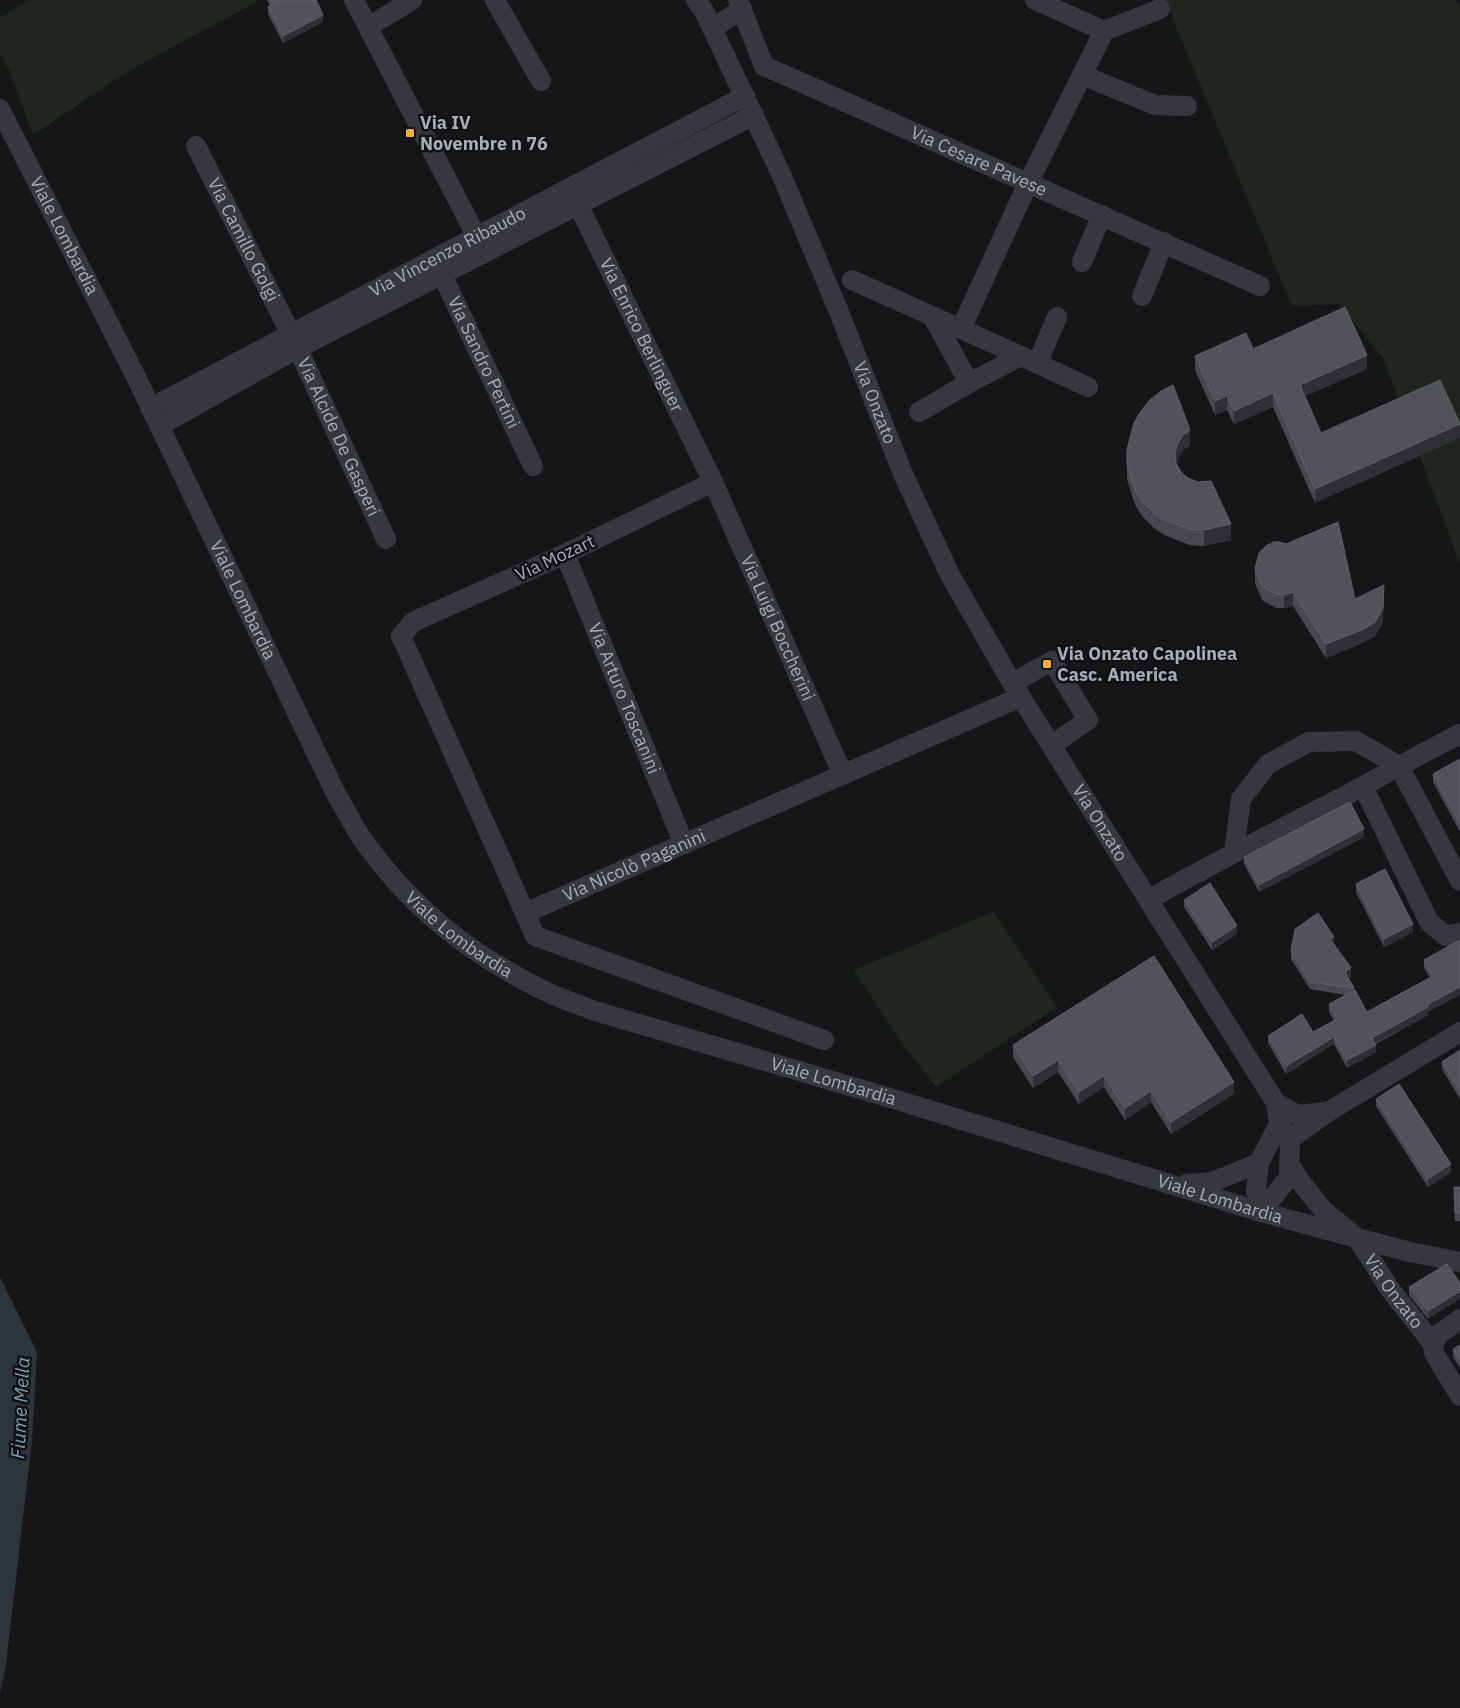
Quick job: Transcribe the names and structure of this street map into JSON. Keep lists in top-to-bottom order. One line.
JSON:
{"streets":{"street":["Via Cesare Pavese","Viale Lombardia","Via Camillo Golgi","Via Vincenzo Ribaudo","Via Enrico Berlinguer","Via Sandro Pertini","Via Onzato","Via Alcide De Gasperi","Via Mozart","Via Luigi Boccherini","Via Arturo Toscanini","Via Nicolò Paganini"]},"crossings":[["Viale Lombardia","Via Vincenzo Ribaudo"],["Viale Lombardia","Via Onzato"],["Via Camillo Golgi","Via Vincenzo Ribaudo"],["Via Camillo Golgi","Via Alcide De Gasperi"],["Via Vincenzo Ribaudo","Via Enrico Berlinguer"],["Via Vincenzo Ribaudo","Via Sandro Pertini"],["Via Vincenzo Ribaudo","Via Onzato"],["Via Vincenzo Ribaudo","Via Alcide De Gasperi"],["Via Enrico Berlinguer","Via Mozart"],["Via Enrico Berlinguer","Via Luigi Boccherini"],["Via Onzato","Via Nicolò Paganini"],["Via Mozart","Via Luigi Boccherini"],["Via Mozart","Via Arturo Toscanini"],["Via Mozart","Via Nicolò Paganini"],["Via Luigi Boccherini","Via Nicolò Paganini"],["Via Arturo Toscanini","Via Nicolò Paganini"]],"water":["Fiume Mella"],"places":{"transit":["Via IV Novembre n 76","Via Onzato Capolinea Casc. America"]}}
